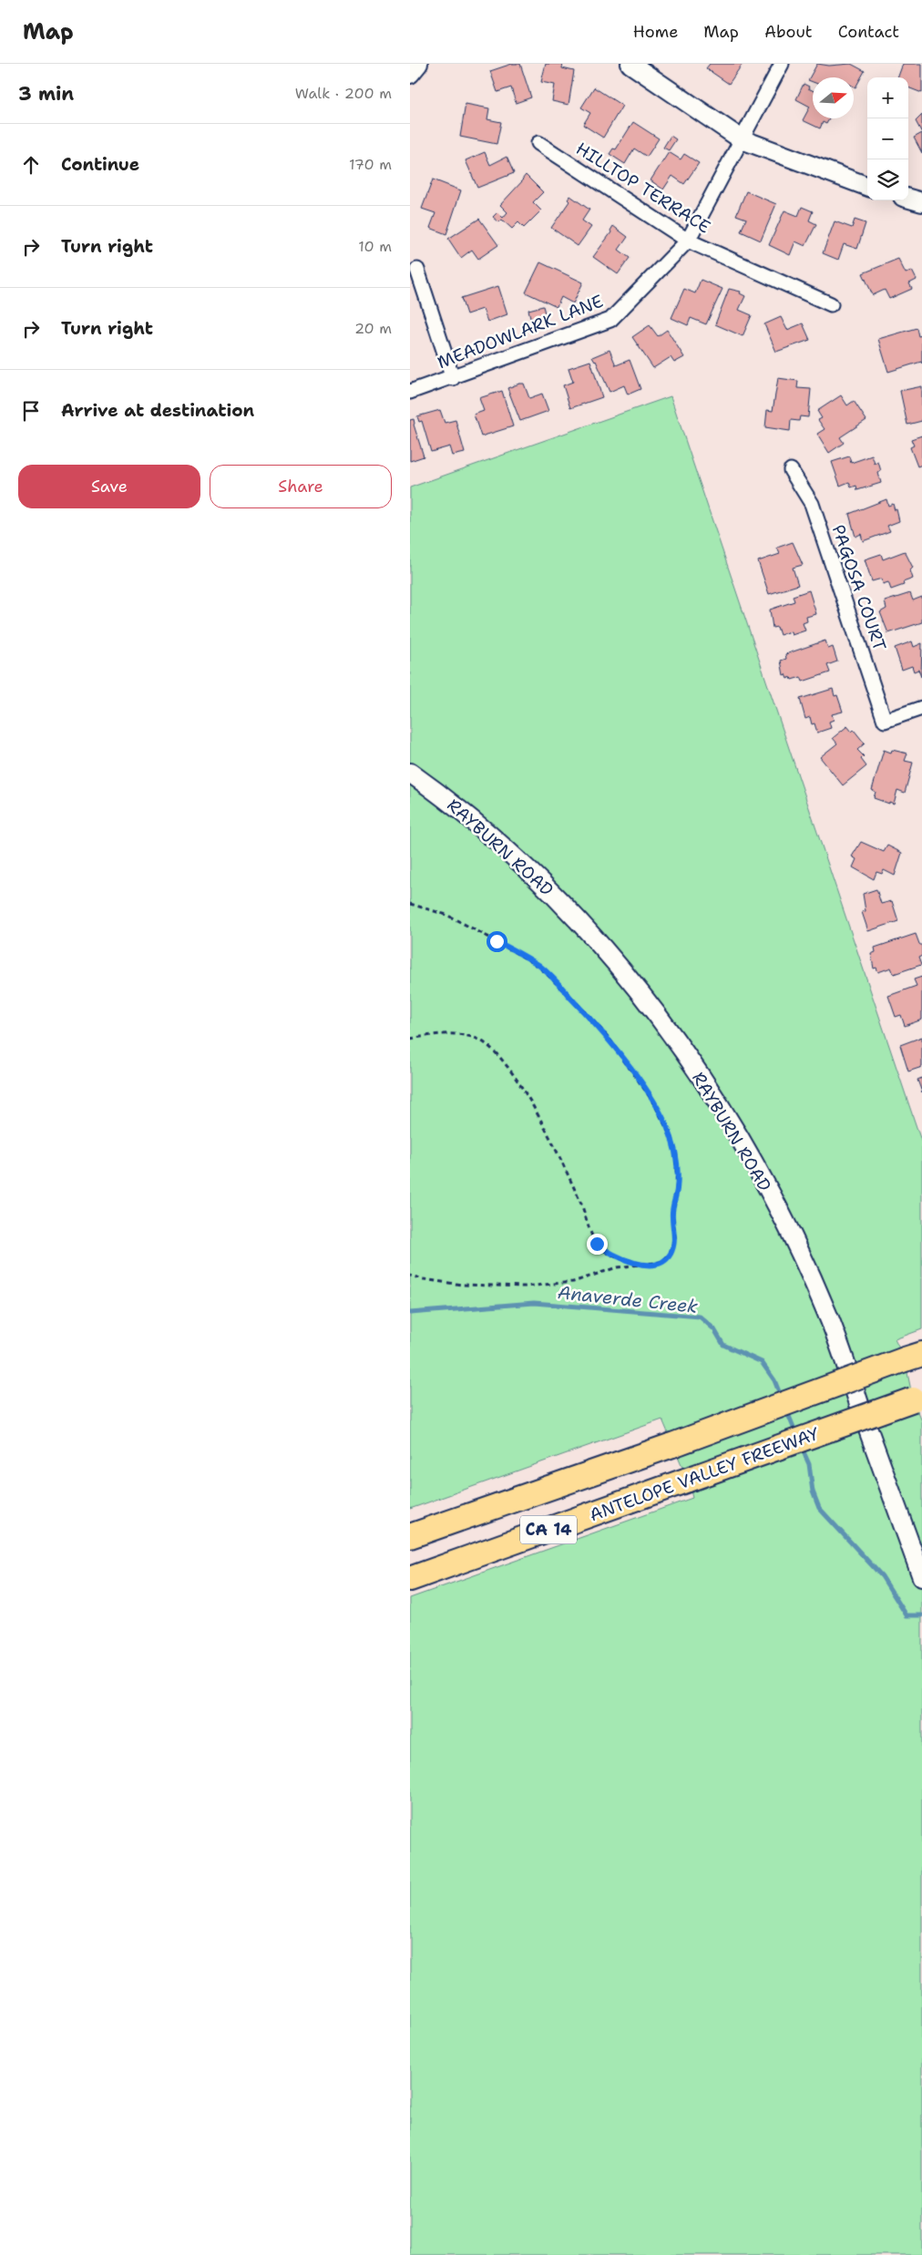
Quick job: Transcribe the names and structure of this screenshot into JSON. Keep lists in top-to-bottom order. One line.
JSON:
{"streets":{"highway":["ANTELOPE VALLEY FREEWAY","CA 14"],"street":["HILLTOP TERRACE","MEADOWLARK LANE","PAGOSA COURT","RAYBURN ROAD"]},"crossings":[["HILLTOP TERRACE","MEADOWLARK LANE"]],"water":["Anaverde Creek"],"north":"right","page":{"header":"Map","nav":["Home","Map","About","Contact"],"heading":["3 min","Walk · 200 m"],"map_buttons":["+","−"],"list":[["Continue","170 m"],["Turn right","10 m"],["Turn right","20 m"],"Arrive at destination"],"buttons":["Save","Share"]}}
